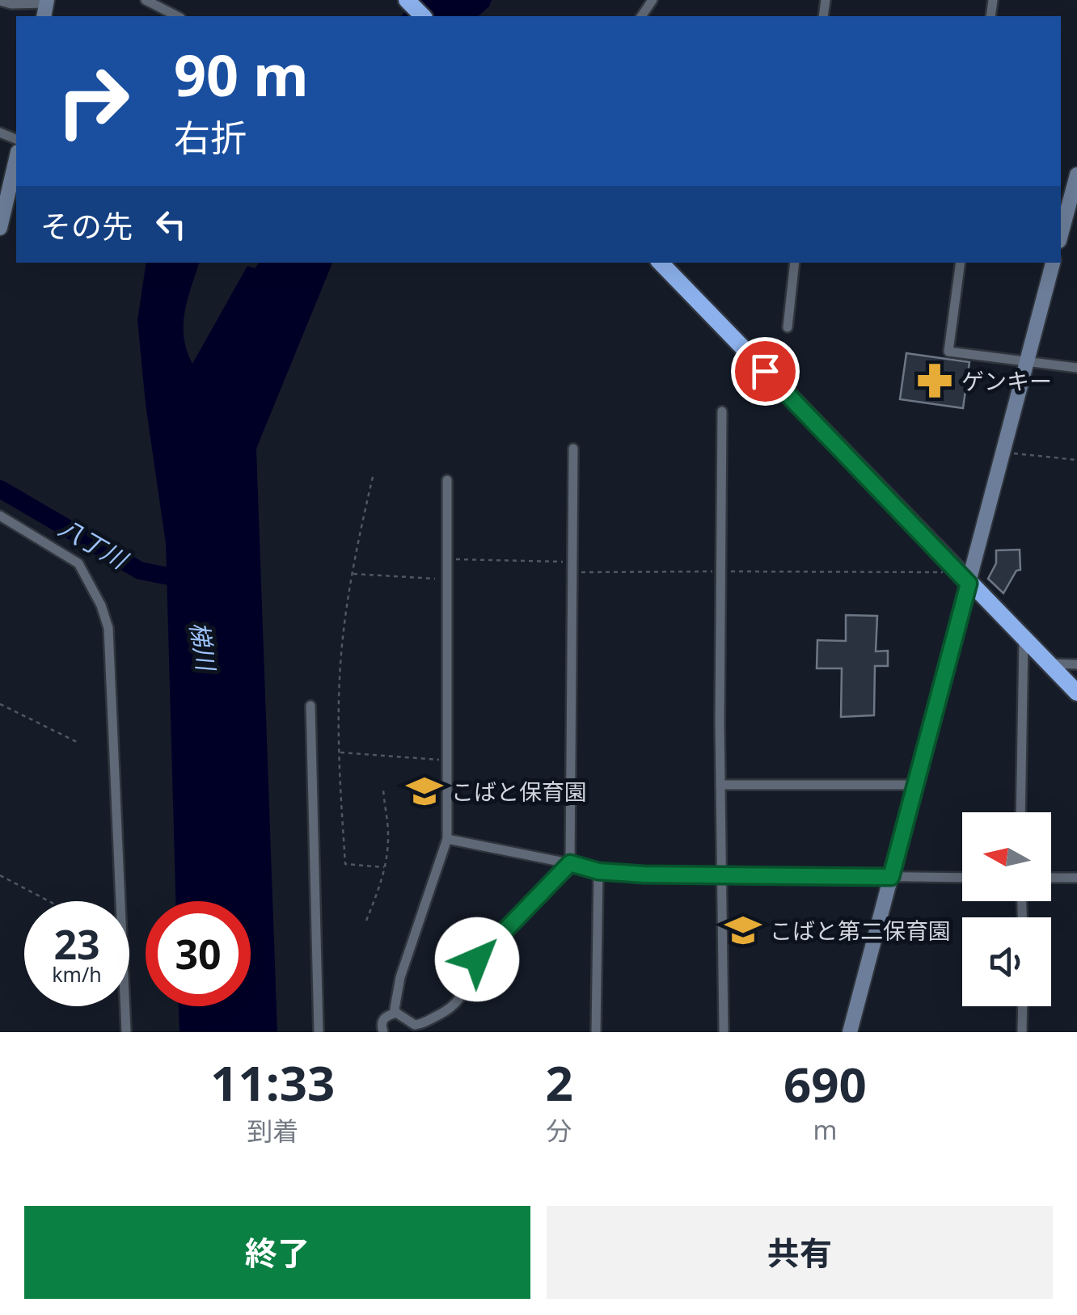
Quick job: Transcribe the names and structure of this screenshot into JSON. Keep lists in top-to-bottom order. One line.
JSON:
{"water":["八丁川","梯川"],"places":{"pharmacy":["ゲンキー"],"school or university":["こばと保育園","こばと第二保育園"]},"north":"left","page":{"turn":["90 m","右折"],"then":"その先","speed":"23 km/h","limit":"30","eta":["11:33","到着","2","分","690","m"],"buttons":["終了","共有"]}}
